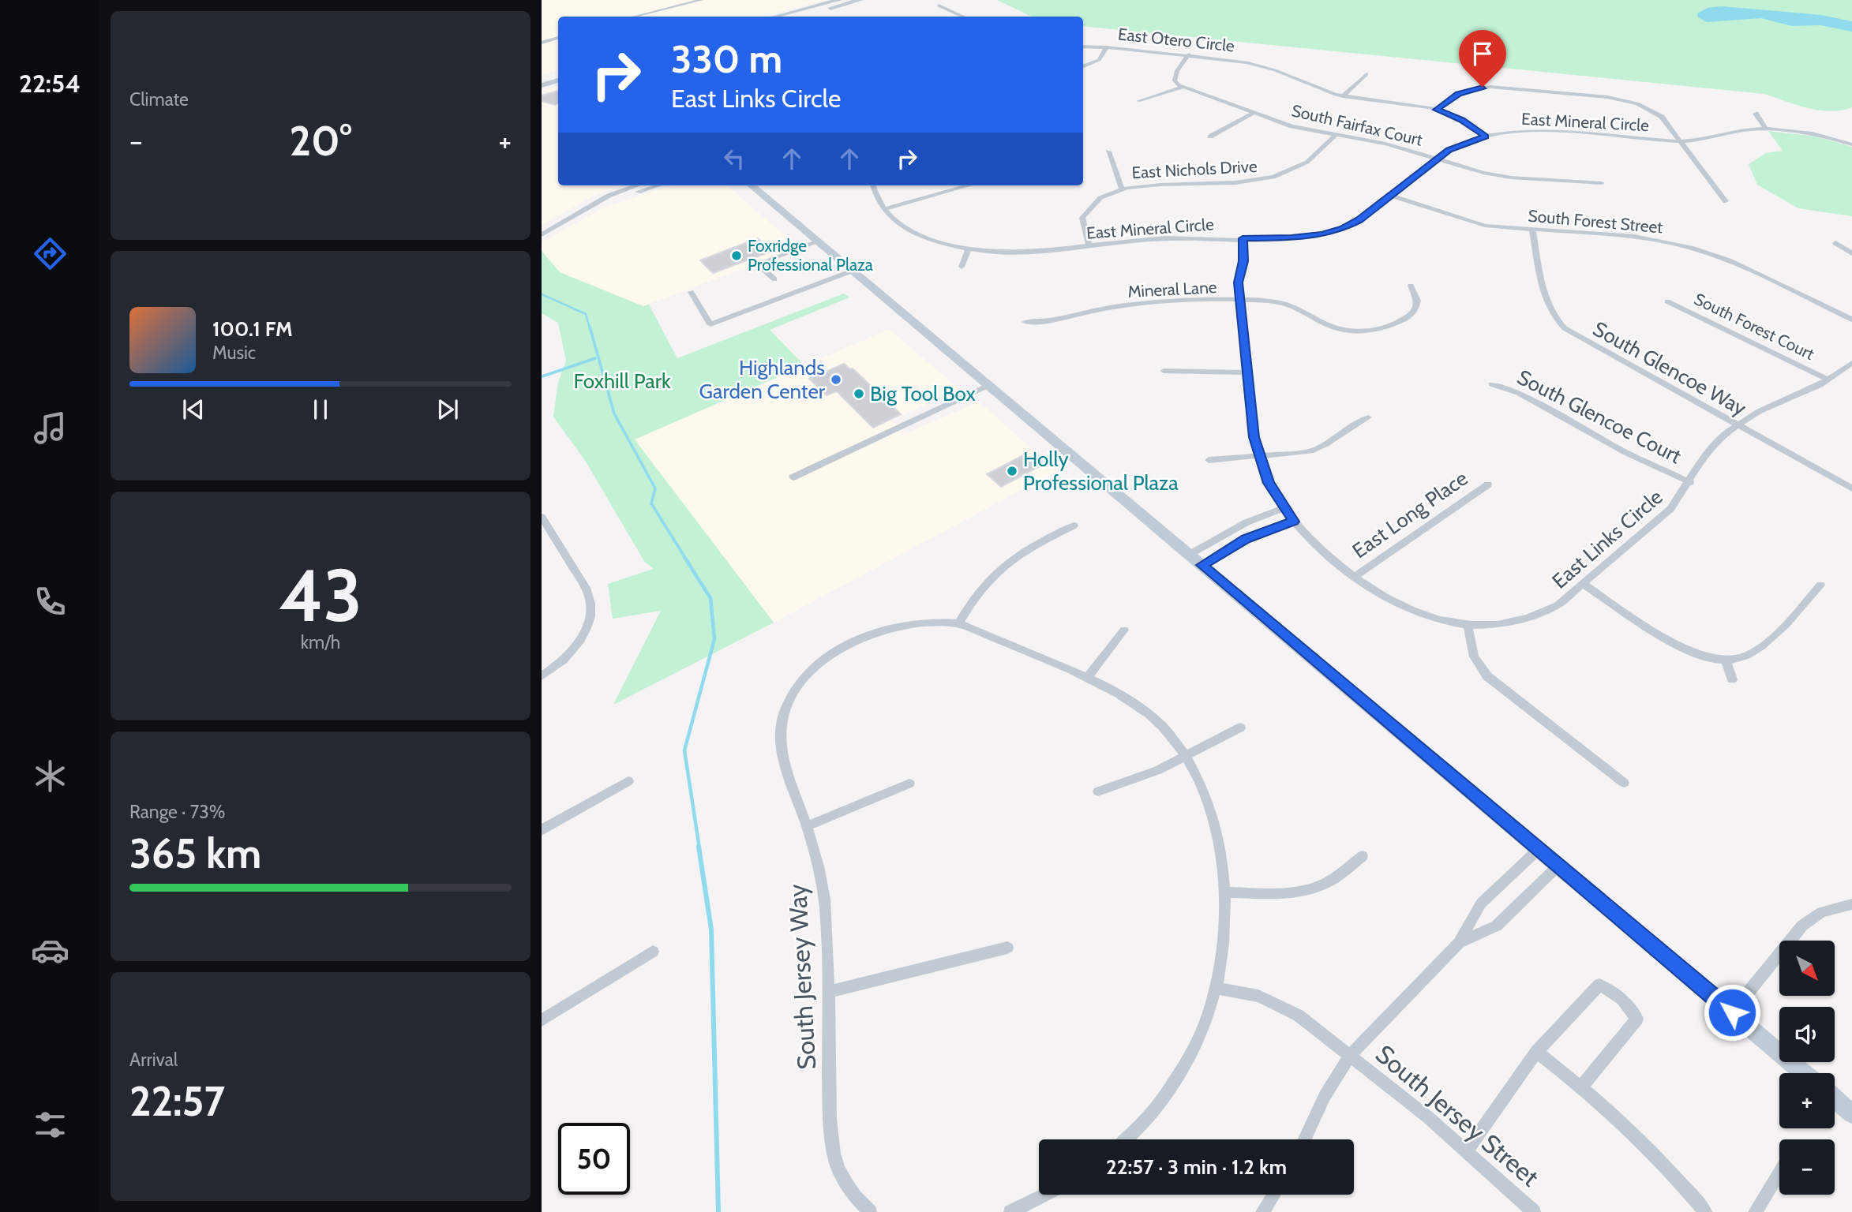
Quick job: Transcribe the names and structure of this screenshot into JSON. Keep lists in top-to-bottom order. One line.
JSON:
{"streets":{"street":["East Otero Circle","East Mineral Circle","South Fairfax Court","East Nichols Drive","South Forest Street","Mineral Lane","South Forest Court","South Glencoe Way","South Glencoe Court","East Long Place","East Links Circle","South Jersey Way","South Jersey Street"]},"crossings":[["East Otero Circle","East Mineral Circle"],["East Mineral Circle","South Fairfax Court"],["East Mineral Circle","East Nichols Drive"],["East Mineral Circle","South Forest Street"],["East Mineral Circle","East Links Circle"],["South Fairfax Court","East Nichols Drive"],["South Forest Street","South Glencoe Way"],["Mineral Lane","East Links Circle"],["South Forest Court","East Links Circle"],["South Glencoe Way","East Links Circle"],["South Glencoe Court","East Links Circle"],["East Long Place","East Links Circle"]],"parks":["Foxhill Park"],"places":["Foxridge Professional Plaza","Highlands Garden Center","Big Tool Box","Holly Professional Plaza"],"north":"bottom right","page":{"tabs":"22:54","tile":["Climate",["43","km/h"],["Range · 73%","365 km"],["Arrival","22:57"]],"turn":["330 m","East Links Circle"],"heat":["−","20°","+"],"song":["100.1 FM","Music"],"map_buttons":["+","−"],"limit":"50","trip":"22:57 · 3 min · 1.2 km"}}
